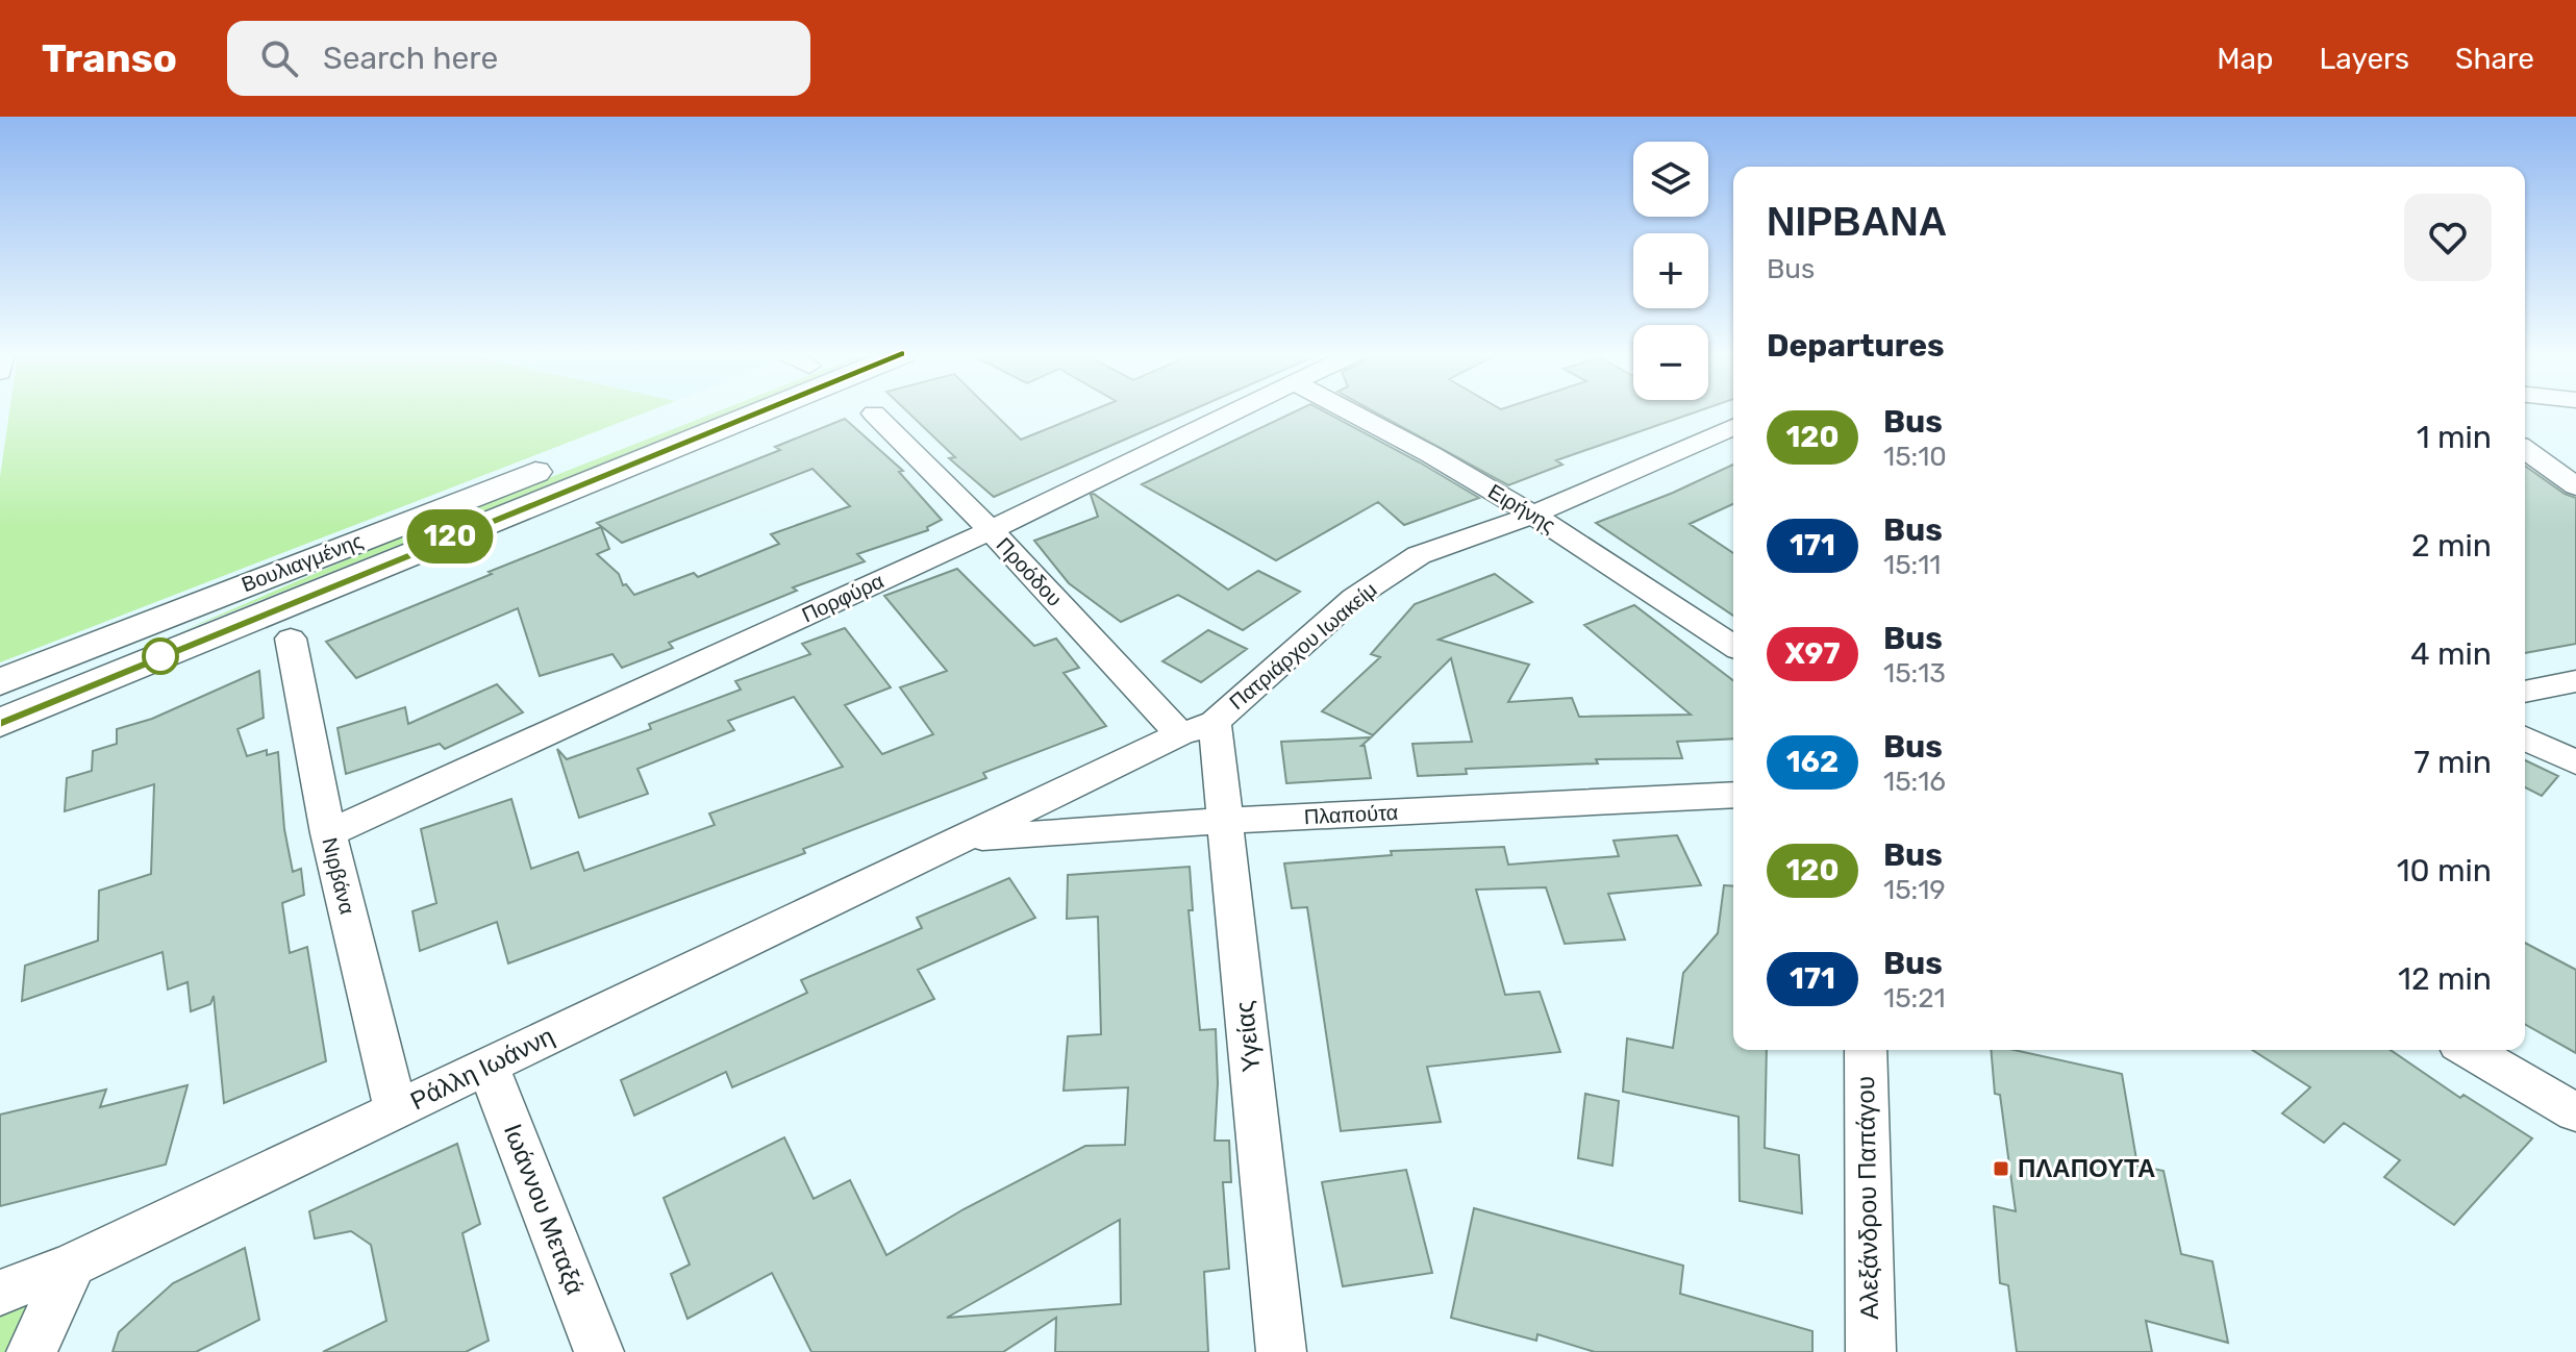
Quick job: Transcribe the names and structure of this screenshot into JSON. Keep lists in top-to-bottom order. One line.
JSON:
{"streets":{"main road":["Βουλιαγμένης"],"street":["Ειρήνης","Προόδου","Πορφύρα","Πατριάρχου Ιωακείμ","Πλαπούτα","Νιρβάνα","Υγείας","Ράλλη Ιωάννη","Αλεξάνδρου Παπάγου","Ιωάννου Μεταξά"]},"crossings":[["Ειρήνης","Πατριάρχου Ιωακείμ"],["Προόδου","Πορφύρα"],["Προόδου","Πατριάρχου Ιωακείμ"],["Προόδου","Υγείας"],["Πορφύρα","Νιρβάνα"],["Πατριάρχου Ιωακείμ","Πλαπούτα"],["Πατριάρχου Ιωακείμ","Υγείας"],["Πατριάρχου Ιωακείμ","Ράλλη Ιωάννη"],["Πλαπούτα","Υγείας"],["Πλαπούτα","Ράλλη Ιωάννη"],["Νιρβάνα","Ράλλη Ιωάννη"],["Ράλλη Ιωάννη","Ιωάννου Μεταξά"]],"places":{"transit":["ΠΛΑΠΟΥΤΑ"]},"lines":["bus line 120"],"page":{"header":"Transo","search":"Search here","nav":["Map","Layers","Share"],"on_map":"120","map_buttons":["+","−"],"heading":[["ΝΙΡΒΑΝΑ","Bus"],"Departures"],"list":[{"mark":"120","name":"Bus","note":"15:10","value":"1 min"},{"mark":"171","name":"Bus","note":"15:11","value":"2 min"},{"mark":"X97","name":"Bus","note":"15:13","value":"4 min"},{"mark":"162","name":"Bus","note":"15:16","value":"7 min"},{"mark":"120","name":"Bus","note":"15:19","value":"10 min"},{"mark":"171","name":"Bus","note":"15:21","value":"12 min"}]}}
